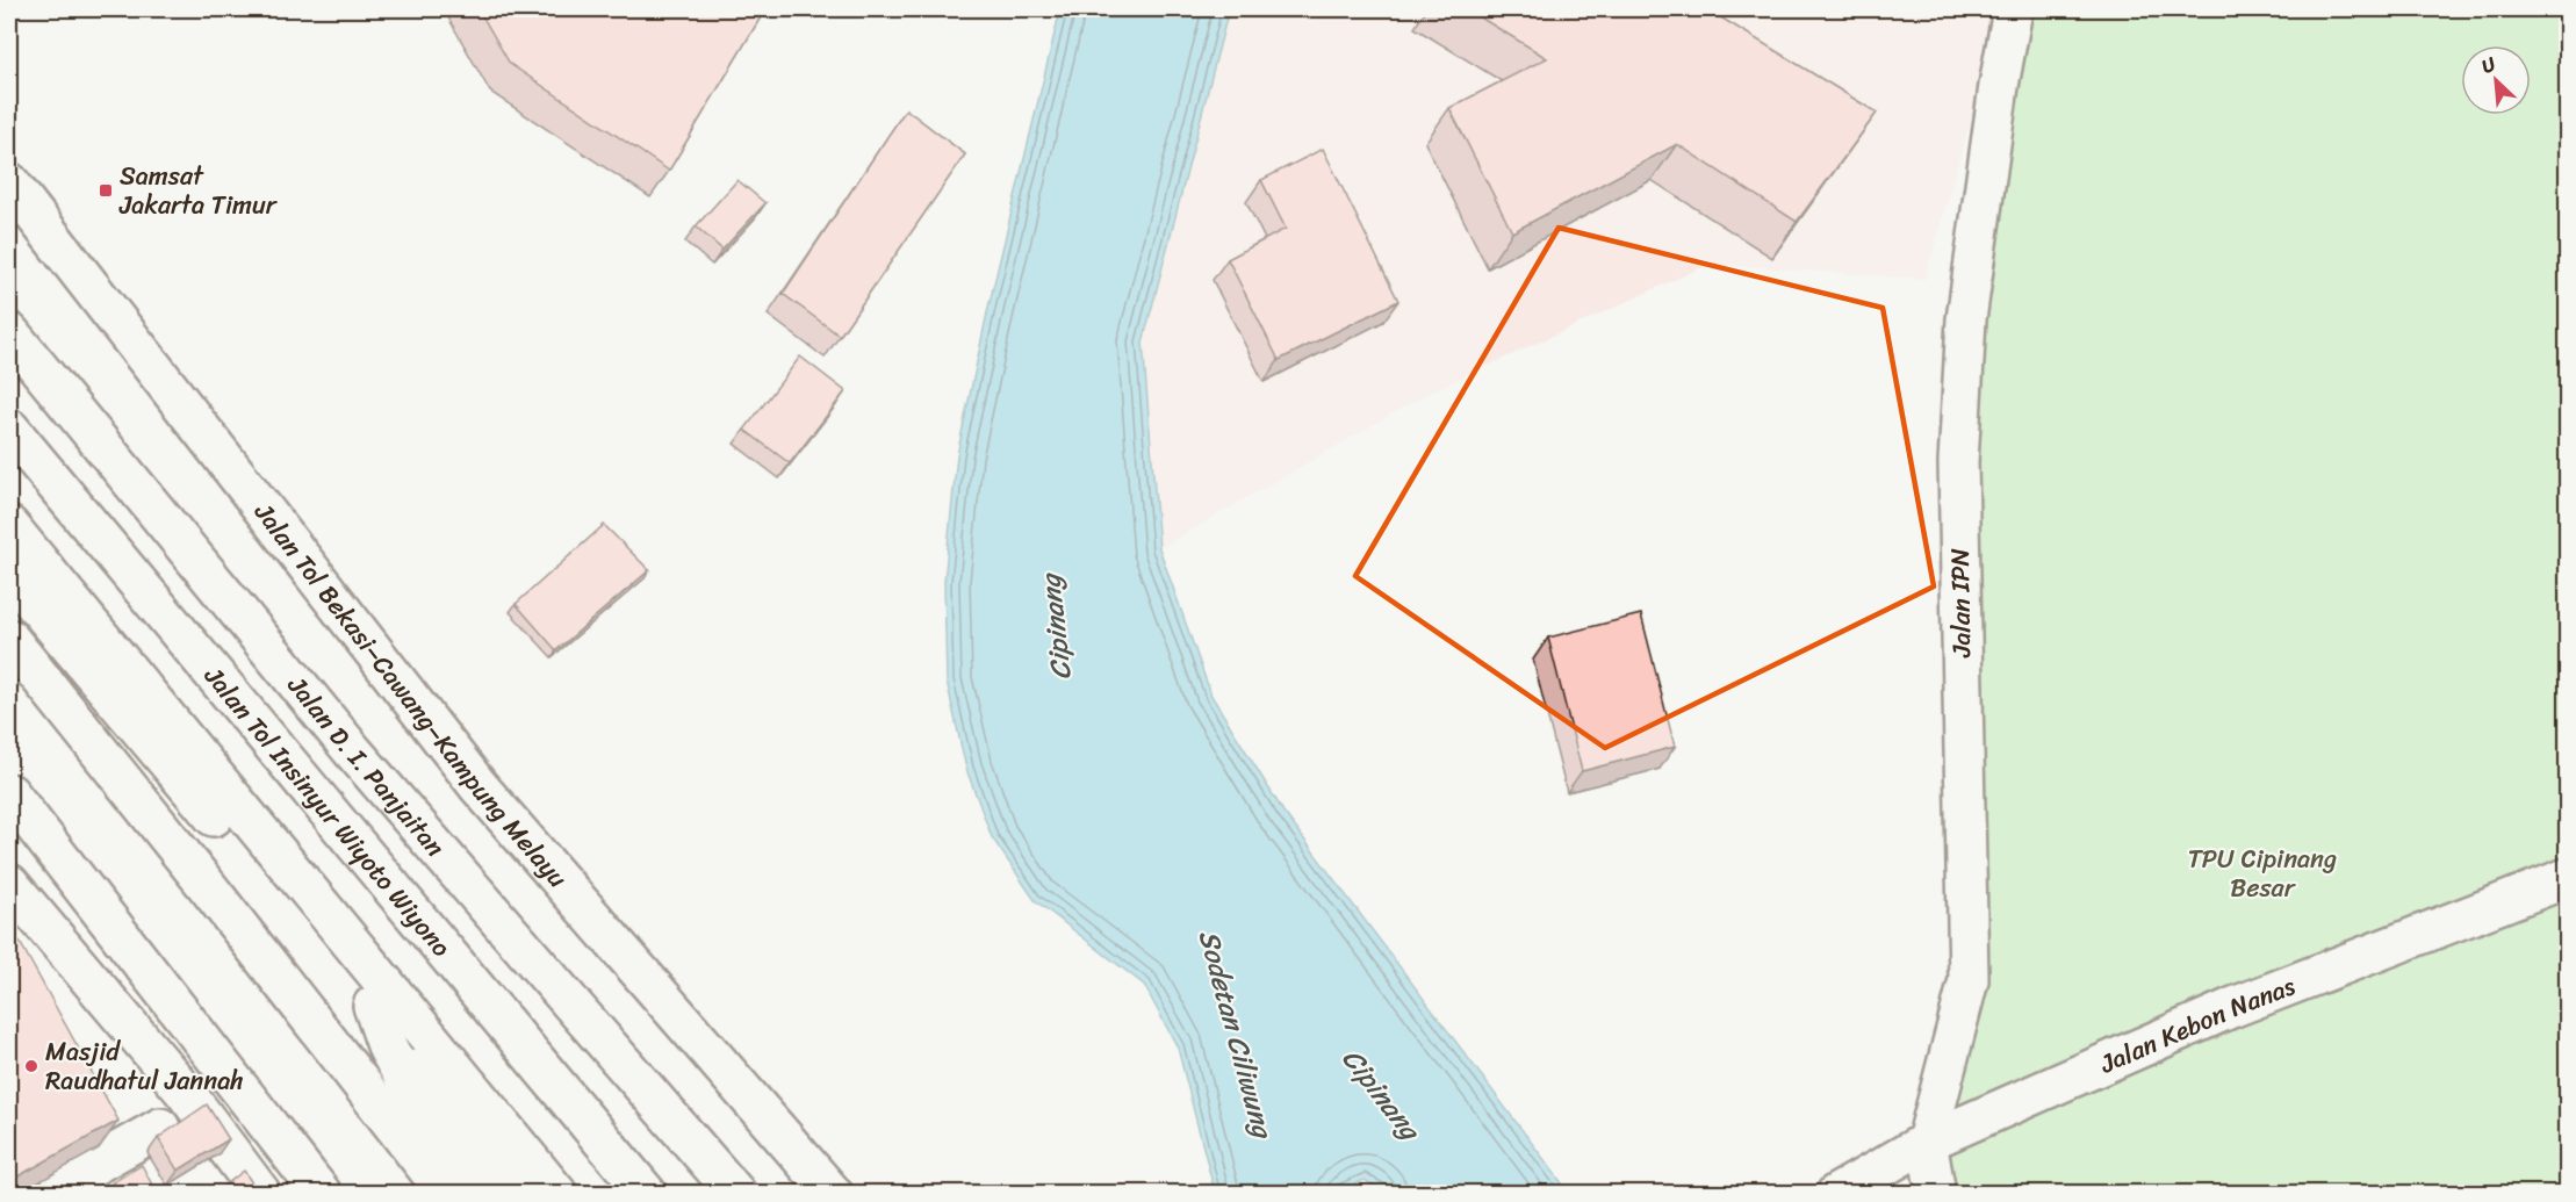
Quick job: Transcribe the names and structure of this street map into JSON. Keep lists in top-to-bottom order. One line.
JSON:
{"streets":{"main road":["Jalan IPN","Jalan Tol Bekasi–Cawang–Kampung Melayu","Jalan D. I. Panjaitan","Jalan Tol Insinyur Wiyoto Wiyono","Jalan Kebon Nanas"]},"crossings":[["Jalan IPN","Jalan Kebon Nanas"]],"water":["Cipinang","Sodetan Ciliwung"],"parks":["TPU Cipinang Besar"],"places":{"transit":["Samsat Jakarta Timur"],"other":["Masjid Raudhatul Jannah"]},"north":"top left"}
